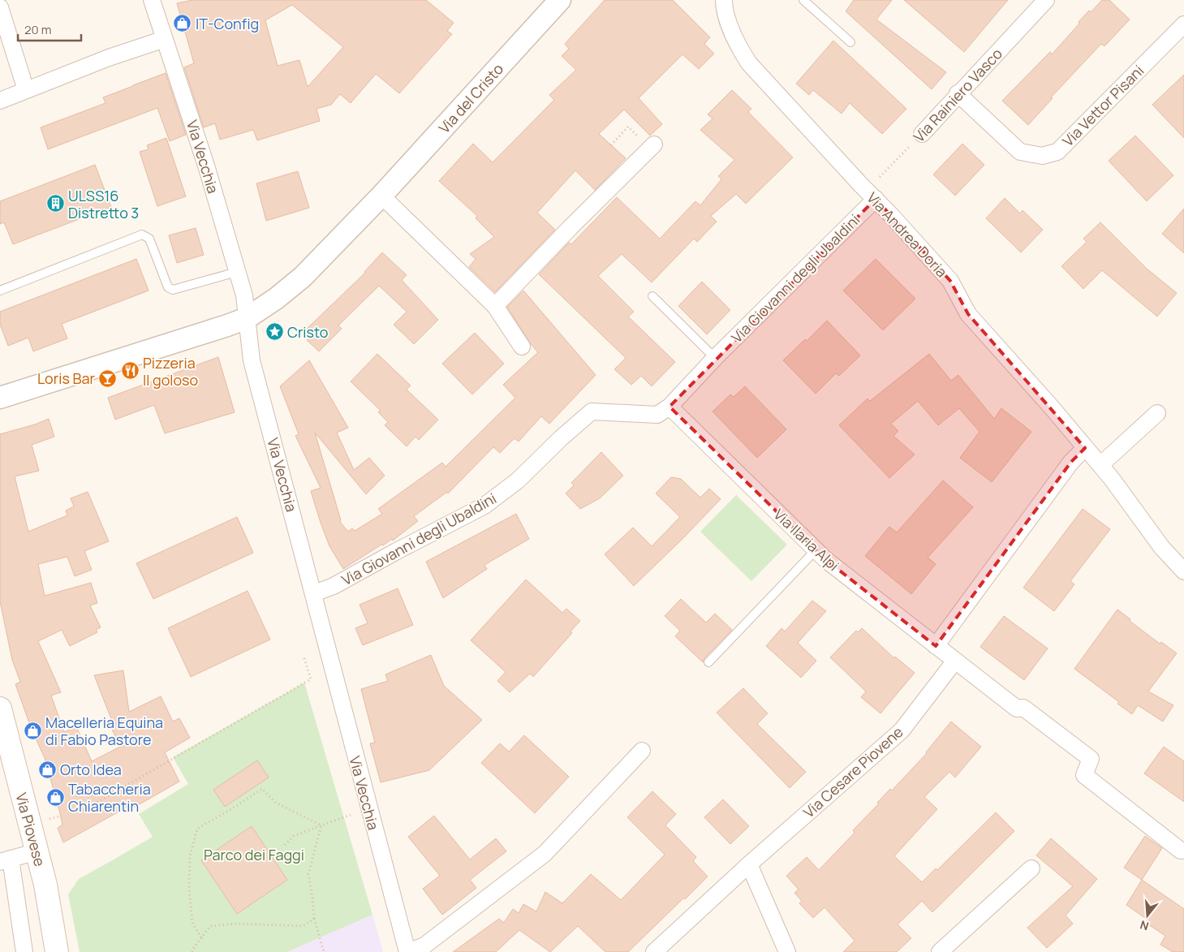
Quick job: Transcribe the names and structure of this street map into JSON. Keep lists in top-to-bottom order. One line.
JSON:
{"streets":{"main road":["Via Piovese"],"street":["Via Rainiero Vasco","Via del Cristo","Via Vettor Pisani","Via Vecchia","Via Andrea Doria","Via Giovanni degli Ubaldini","Via Ilaria Alpi","Via Cesare Piovene"]},"crossings":[["Via Rainiero Vasco","Via Vettor Pisani"],["Via del Cristo","Via Vecchia"],["Via Vecchia","Via Giovanni degli Ubaldini"],["Via Andrea Doria","Via Giovanni degli Ubaldini"],["Via Giovanni degli Ubaldini","Via Ilaria Alpi"],["Via Ilaria Alpi","Via Cesare Piovene"]],"parks":["Parco dei Faggi"],"places":{"shop":["IT-Config","Macelleria Equina di Fabio Pastore","Orto Idea","Tabaccheria Chiarentin"],"building":["ULSS16 Distretto 3"],"place":["Cristo"],"restaurant":["Pizzeria II goloso"],"bar":["Loris Bar"]},"scale_bar":"20 m","north":"bottom"}
